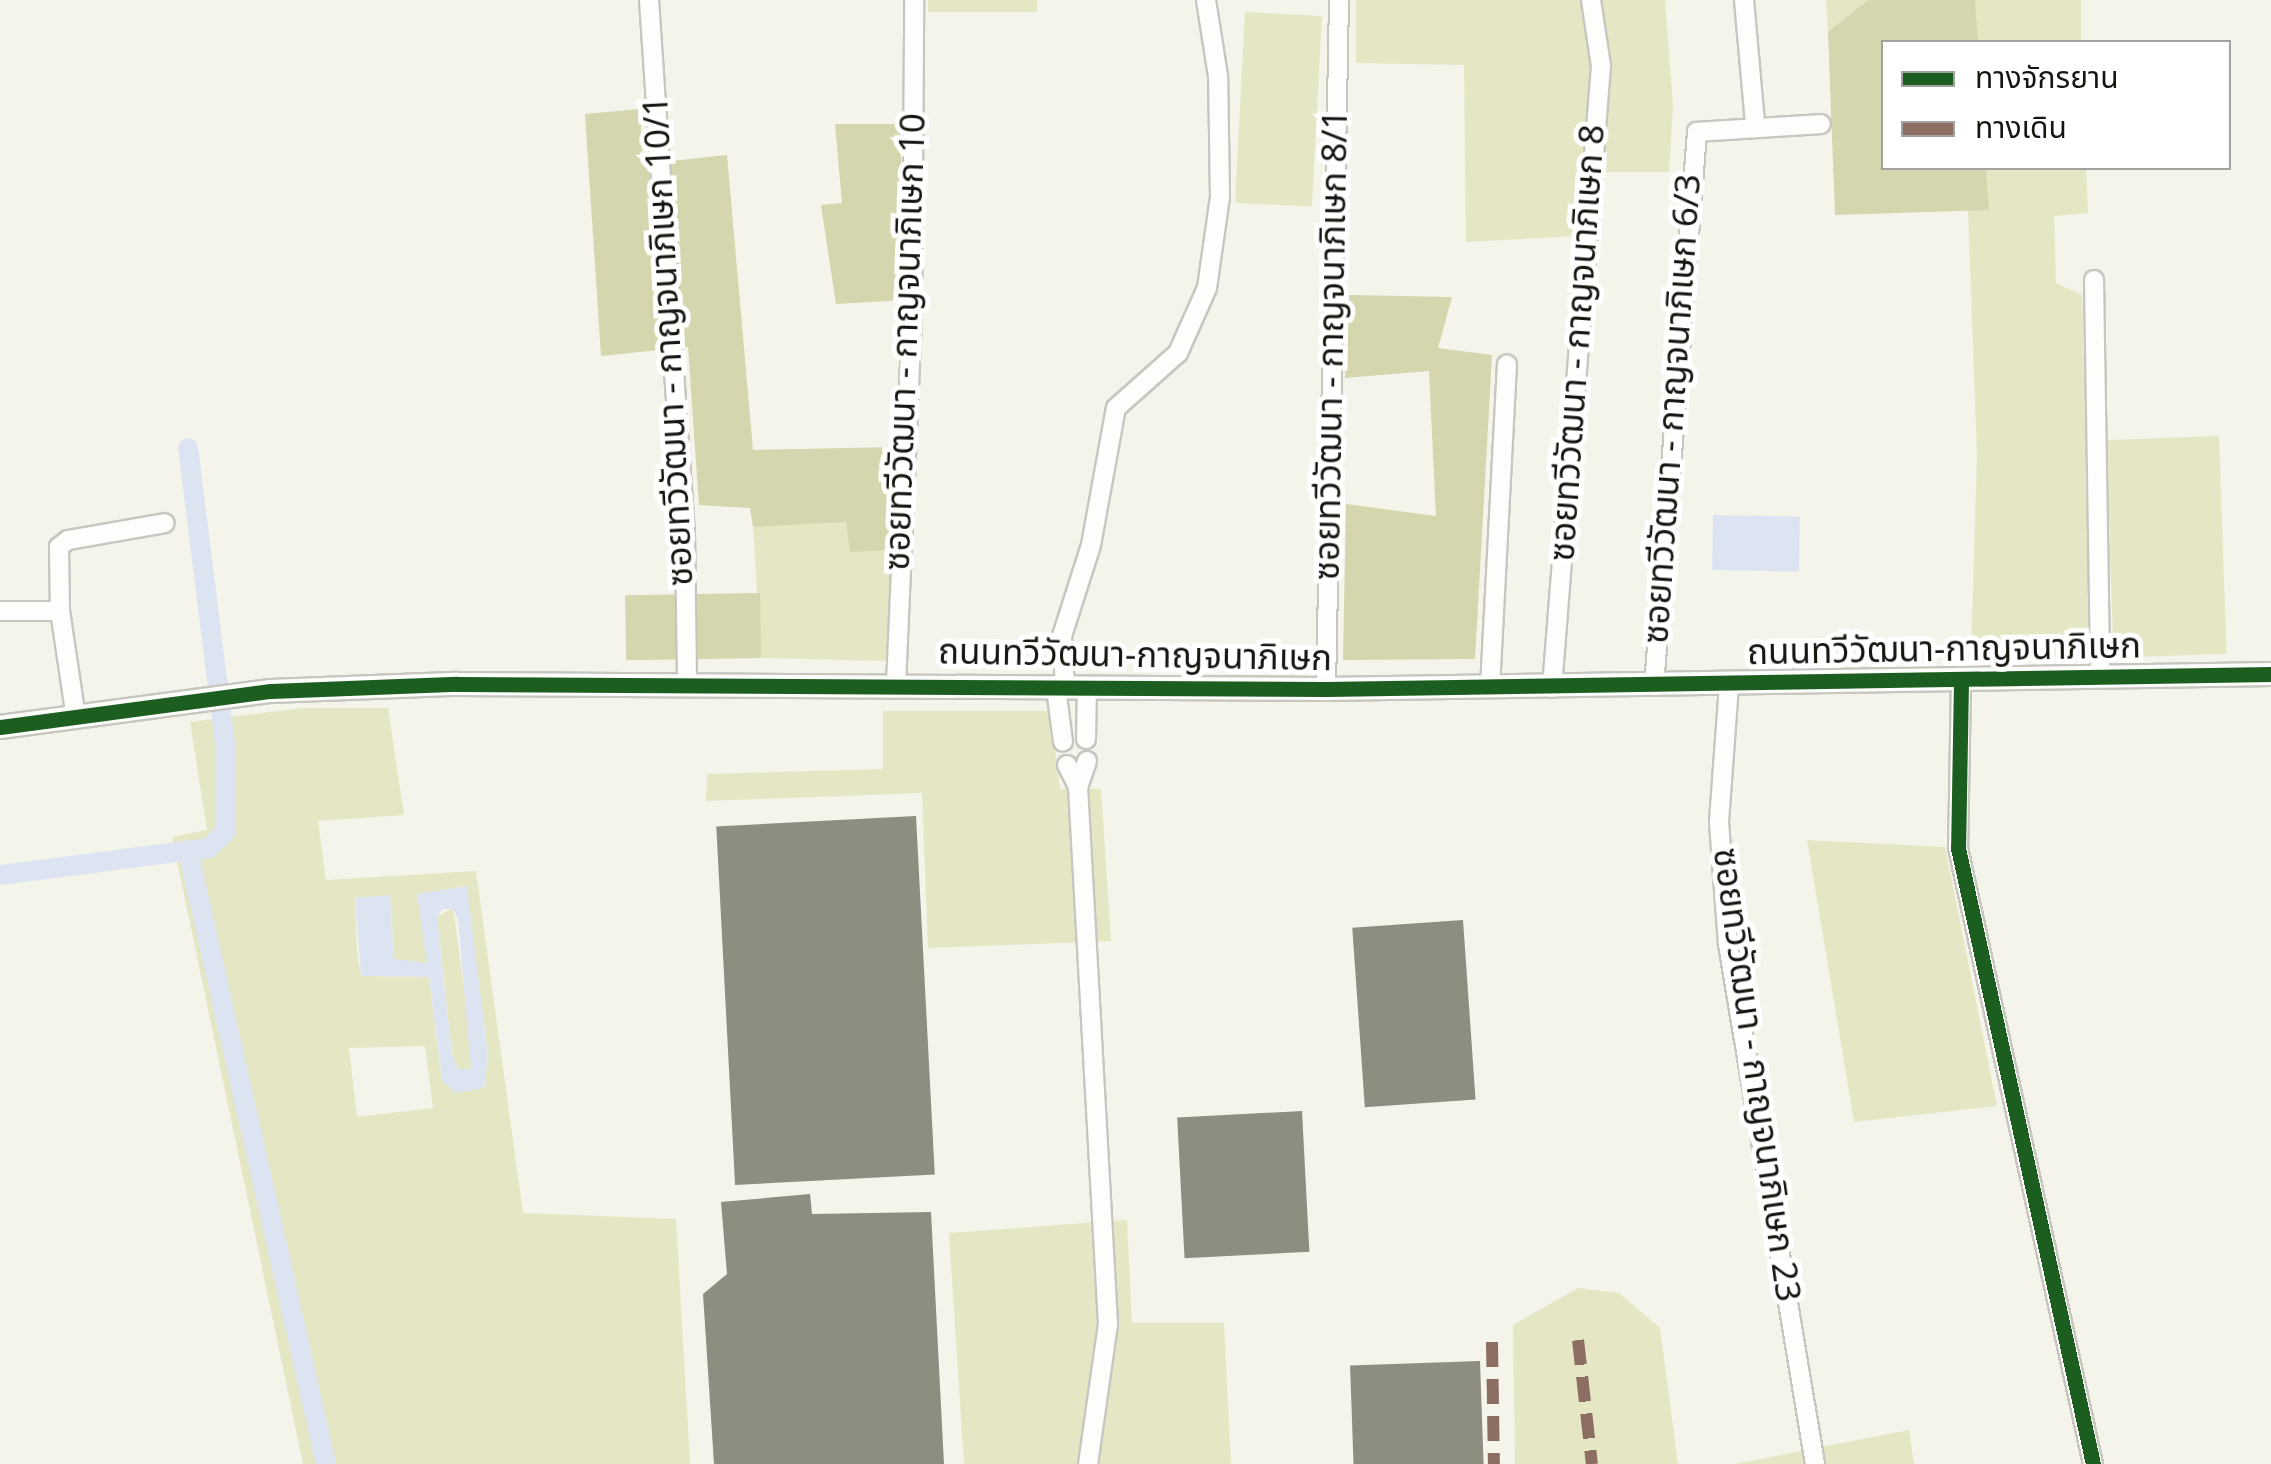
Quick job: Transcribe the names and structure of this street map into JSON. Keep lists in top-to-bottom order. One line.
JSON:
{"streets":{"street":["ซอยทวีวัฒนา - กาญจนาภิเษก 10/1","ซอยทวีวัฒนา - กาญจนาภิเษก 10","ซอยทวีวัฒนา - กาญจนาภิเษก 8","ซอยทวีวัฒนา - กาญจนาภิเษก 8/1","ซอยทวีวัฒนา - กาญจนาภิเษก 6/3","ถนนทวีวัฒนา-กาญจนาภิเษก","ซอยทวีวัฒนา - กาญจนาภิเษก 23"]},"crossings":[["ซอยทวีวัฒนา - กาญจนาภิเษก 10/1","ถนนทวีวัฒนา-กาญจนาภิเษก"],["ซอยทวีวัฒนา - กาญจนาภิเษก 10","ถนนทวีวัฒนา-กาญจนาภิเษก"],["ซอยทวีวัฒนา - กาญจนาภิเษก 8","ถนนทวีวัฒนา-กาญจนาภิเษก"],["ซอยทวีวัฒนา - กาญจนาภิเษก 8/1","ถนนทวีวัฒนา-กาญจนาภิเษก"],["ซอยทวีวัฒนา - กาญจนาภิเษก 6/3","ถนนทวีวัฒนา-กาญจนาภิเษก"],["ถนนทวีวัฒนา-กาญจนาภิเษก","ซอยทวีวัฒนา - กาญจนาภิเษก 23"]],"legend":["ทางจักรยาน","ทางเดิน"]}
